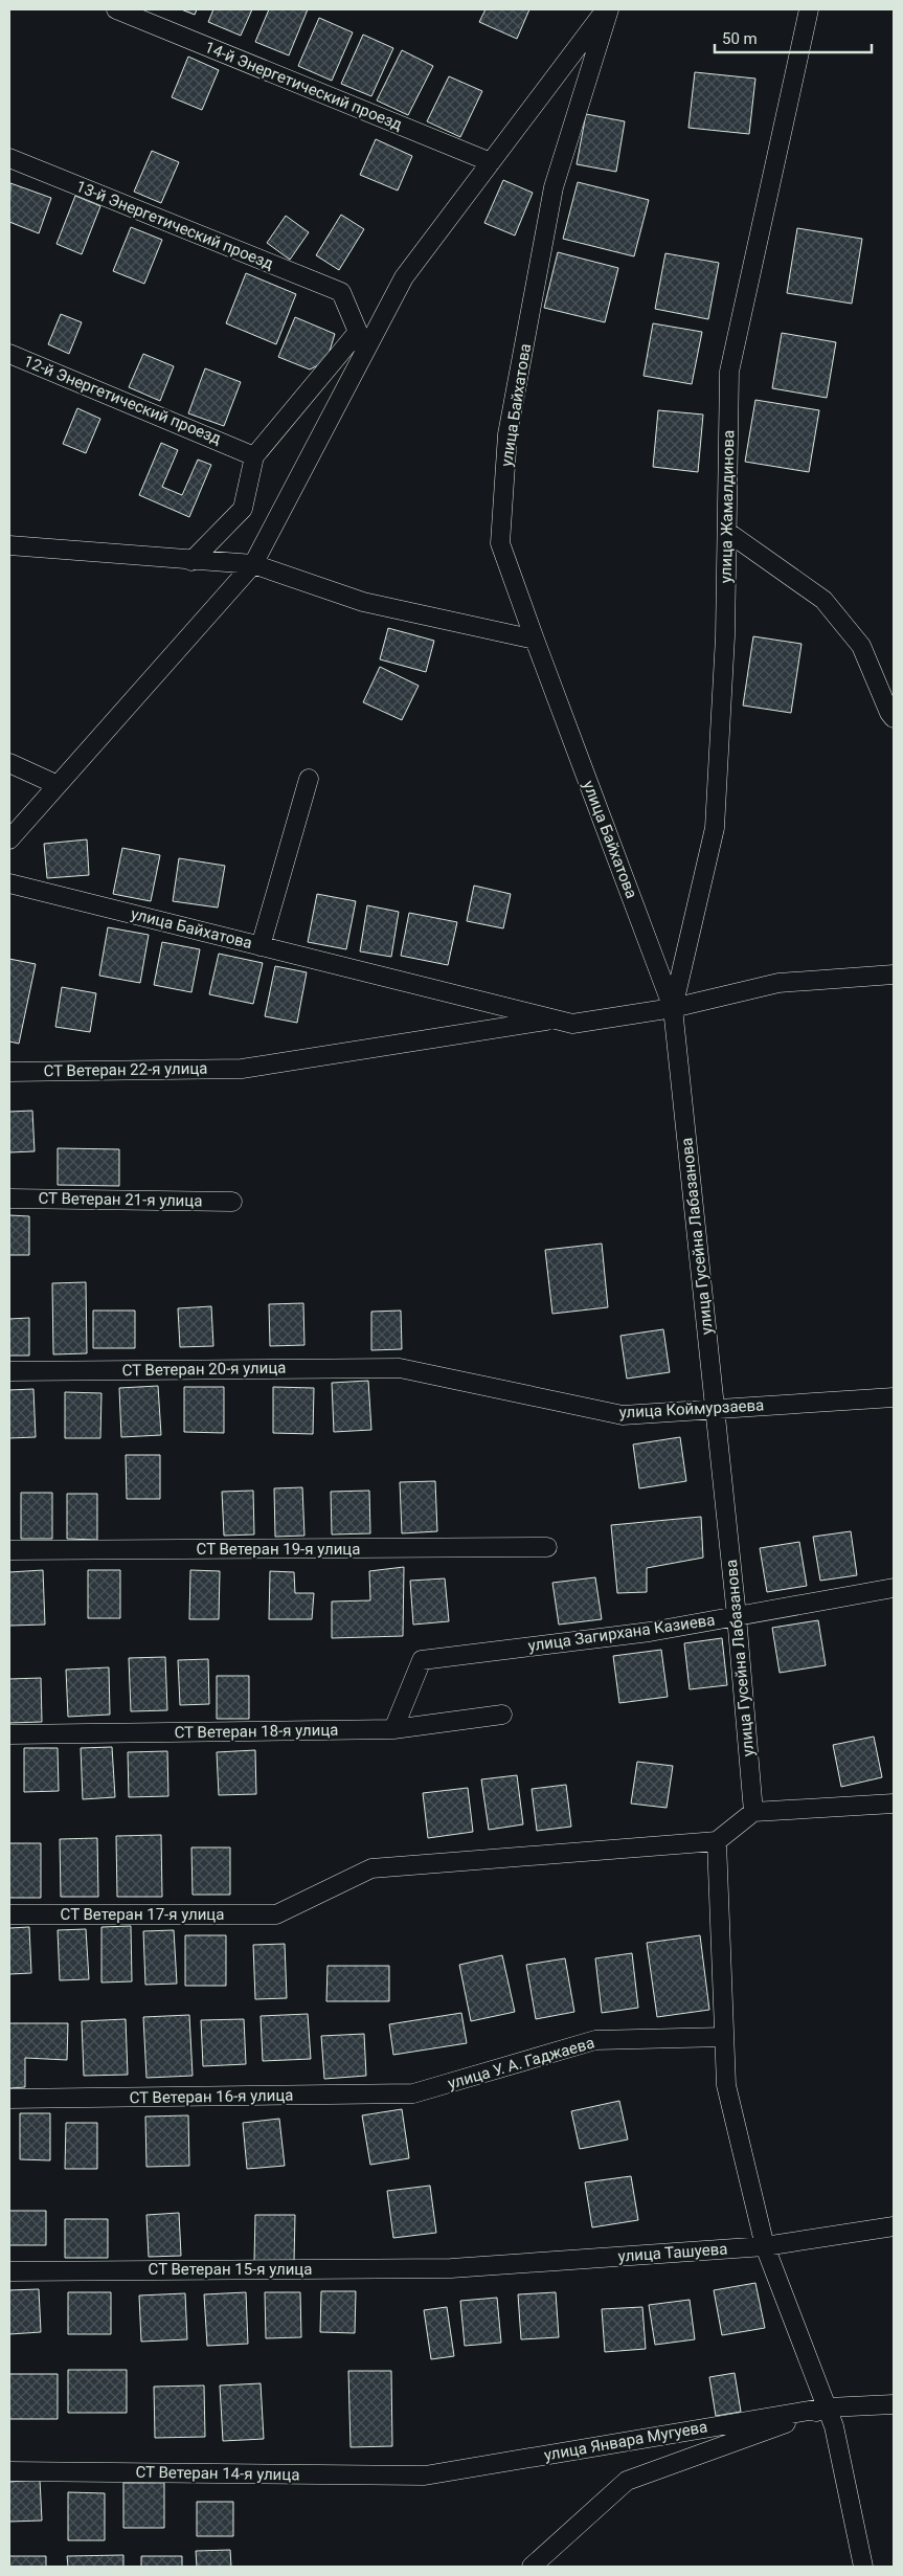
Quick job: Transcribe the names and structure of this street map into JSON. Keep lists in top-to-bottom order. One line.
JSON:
{"streets":{"street":["14-й Энергетический проезд","13-й Энергетический проезд","12-й Энергетический проезд","улица Байхатова","улица Жамалдинова","СТ Ветеран 22-я улица","СТ Ветеран 21-я улица","улица Гусейна Лабазанова","СТ Ветеран 20-я улица","улица Коймурзаева","СТ Ветеран 19-я улица","улица Загирхана Казиева","СТ Ветеран 18-я улица","СТ Ветеран 17-я улица","улица У. А. Гаджаева","СТ Ветеран 16-я улица","улица Ташуева","СТ Ветеран 15-я улица","улица Январа Мугуева","СТ Ветеран 14-я улица"]},"crossings":[["улица Байхатова","улица Жамалдинова"],["улица Байхатова","СТ Ветеран 22-я улица"],["улица Байхатова","улица Гусейна Лабазанова"],["улица Жамалдинова","улица Гусейна Лабазанова"],["улица Гусейна Лабазанова","улица Коймурзаева"],["улица Гусейна Лабазанова","улица Загирхана Казиева"],["СТ Ветеран 20-я улица","улица Коймурзаева"],["улица Загирхана Казиева","СТ Ветеран 18-я улица"],["улица У. А. Гаджаева","СТ Ветеран 16-я улица"],["улица Ташуева","СТ Ветеран 15-я улица"],["улица Январа Мугуева","СТ Ветеран 14-я улица"]],"scale_bar":"50 m"}
